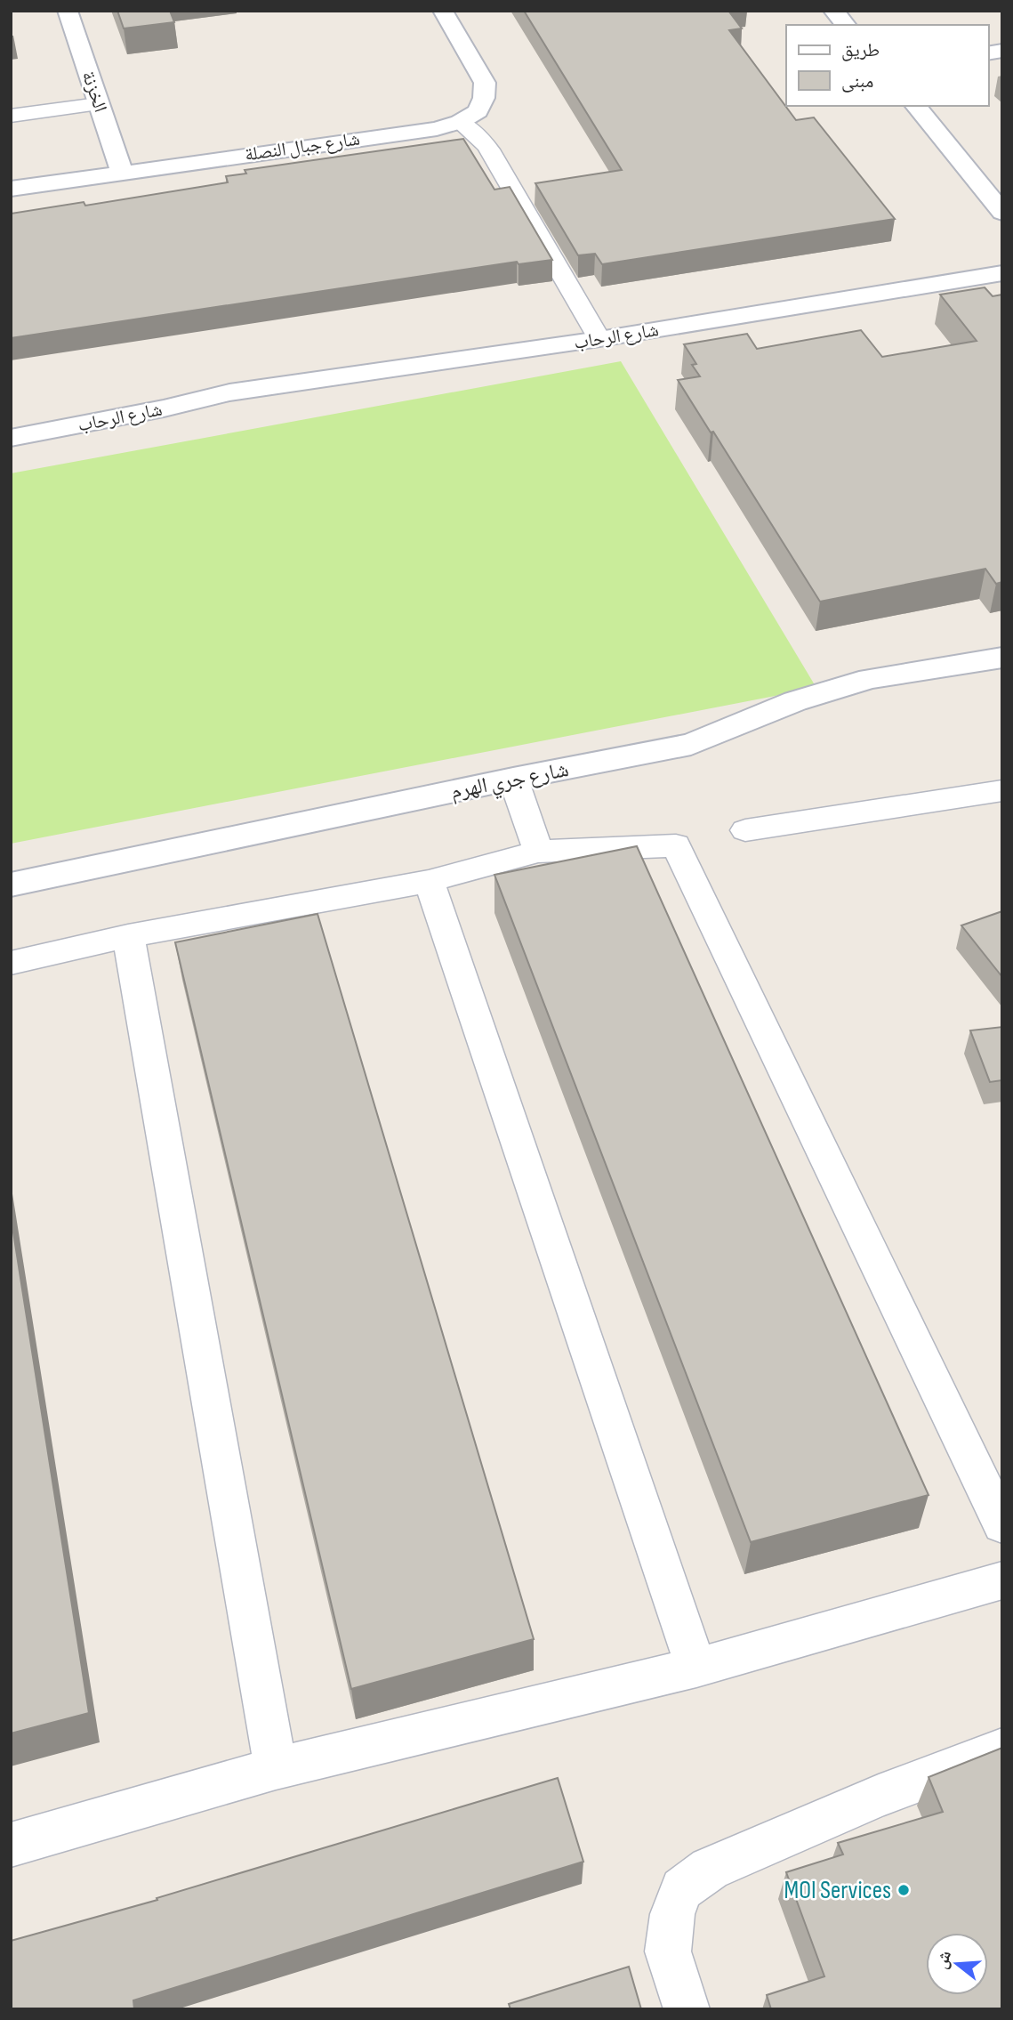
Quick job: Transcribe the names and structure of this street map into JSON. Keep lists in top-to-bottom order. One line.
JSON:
{"streets":{"street":["الخزنة","شارع جبال النصلة","شارع الرحاب","شارع جري الهرم"]},"crossings":[["الخزنة","شارع جبال النصلة"]],"places":["MOI Services"],"legend":["طريق","مبنى"],"north":"left"}
